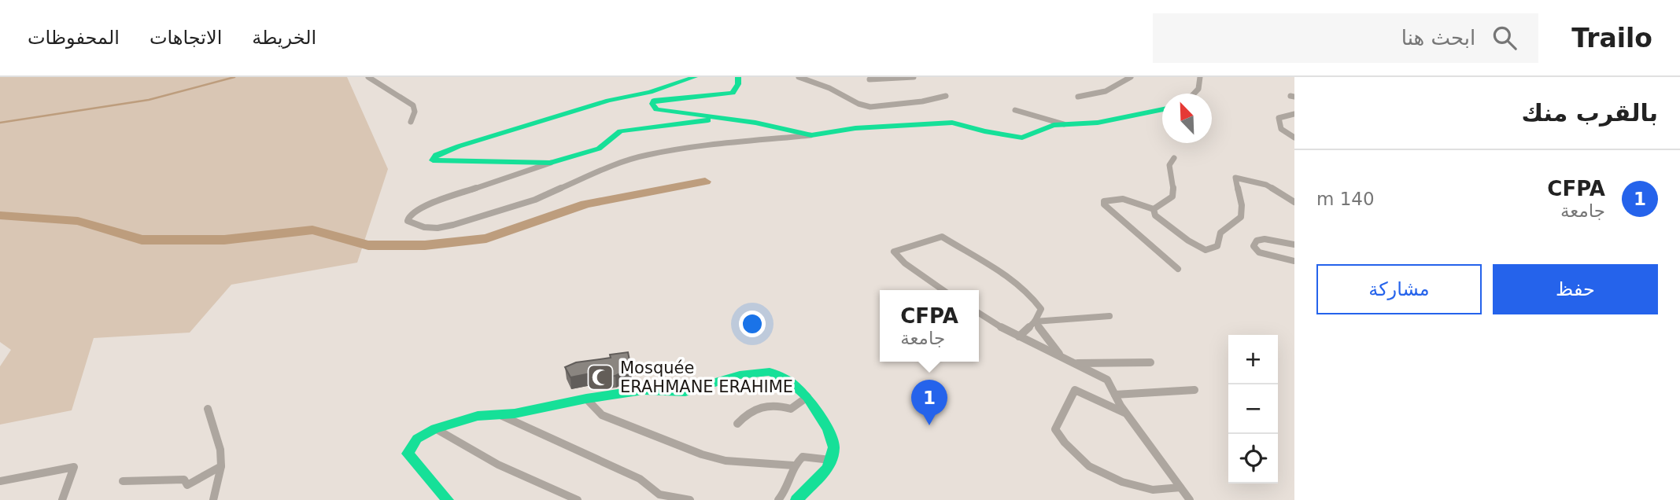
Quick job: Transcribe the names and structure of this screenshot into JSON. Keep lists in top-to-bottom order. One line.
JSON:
{"places":{"mosque":["Mosquée ERAHMANE ERAHIME"]},"north":"top left","page":{"header":"Trailo","search":"ابحث هنا","nav":["الخريطة","الاتجاهات","المحفوظات"],"heading":"بالقرب منك","list":[{"mark":"1","name":"CFPA","note":"جامعة","value":"140 m"}],"buttons":["حفظ","مشاركة"],"popup":["CFPA","جامعة"],"map_buttons":["+","−"],"pins":"1"}}
